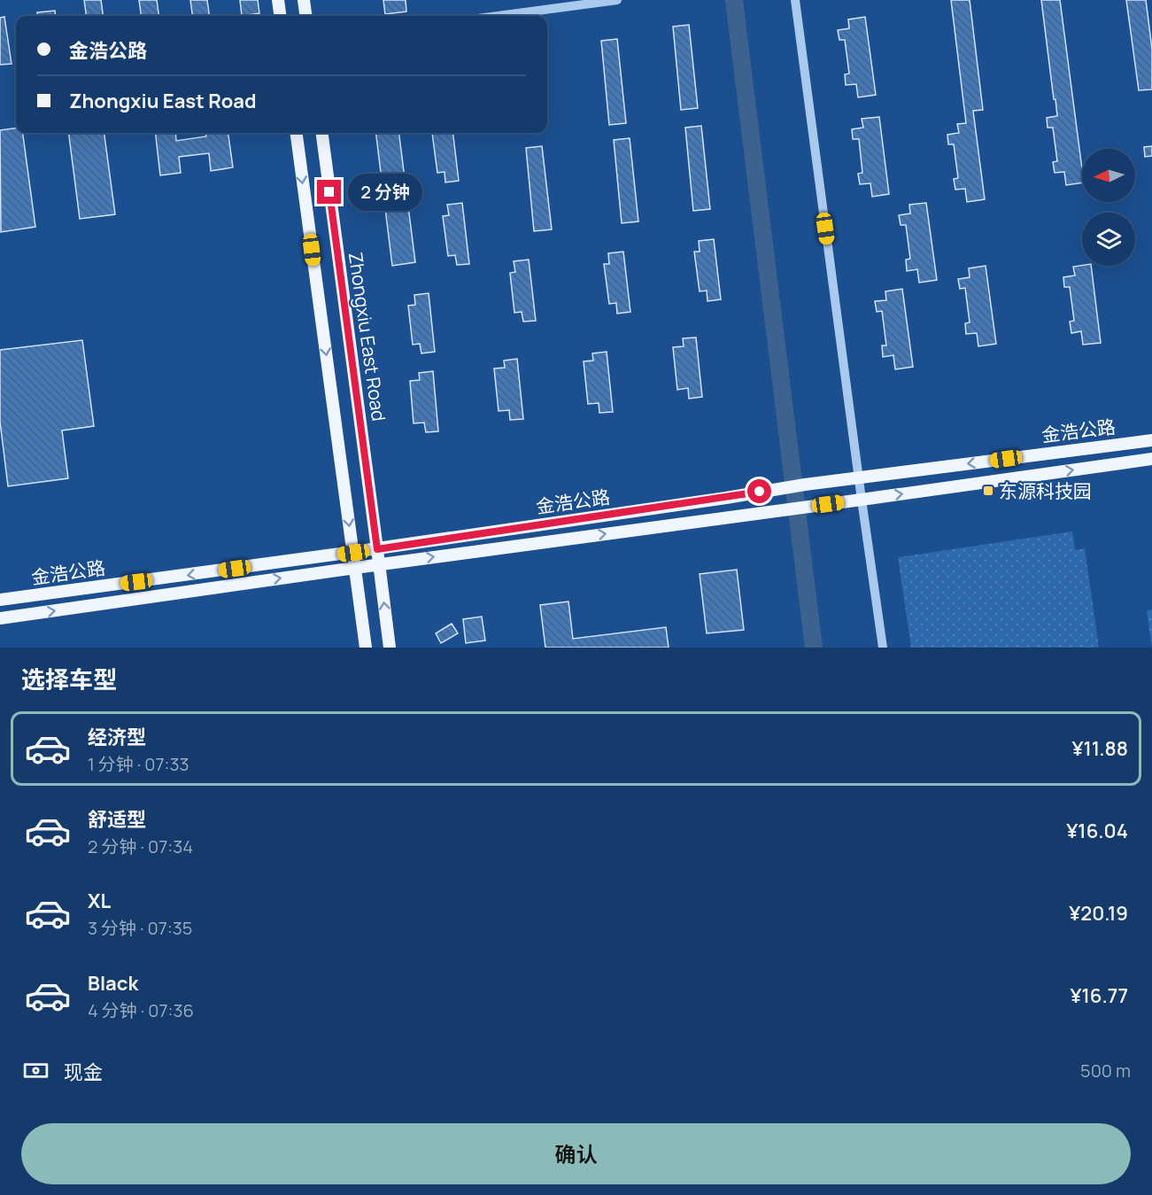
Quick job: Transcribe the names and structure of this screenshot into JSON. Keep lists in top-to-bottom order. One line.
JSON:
{"streets":{"main road":["Zhongxiu East Road","金浩公路"]},"crossings":[["Zhongxiu East Road","金浩公路"]],"places":{"transit":["东源科技园"]},"north":"left","page":{"banner":["金浩公路","Zhongxiu East Road"],"bubble":"2 分钟","heading":"选择车型","list":[{"name":"经济型","note":"1 分钟 · 07:33","value":"¥11.88"},{"name":"舒适型","note":"2 分钟 · 07:34","value":"¥16.04"},{"name":"XL","note":"3 分钟 · 07:35","value":"¥20.19"},{"name":"Black","note":"4 分钟 · 07:36","value":"¥16.77"}],"pay":["现金","500 m"],"buttons":"确认"}}
